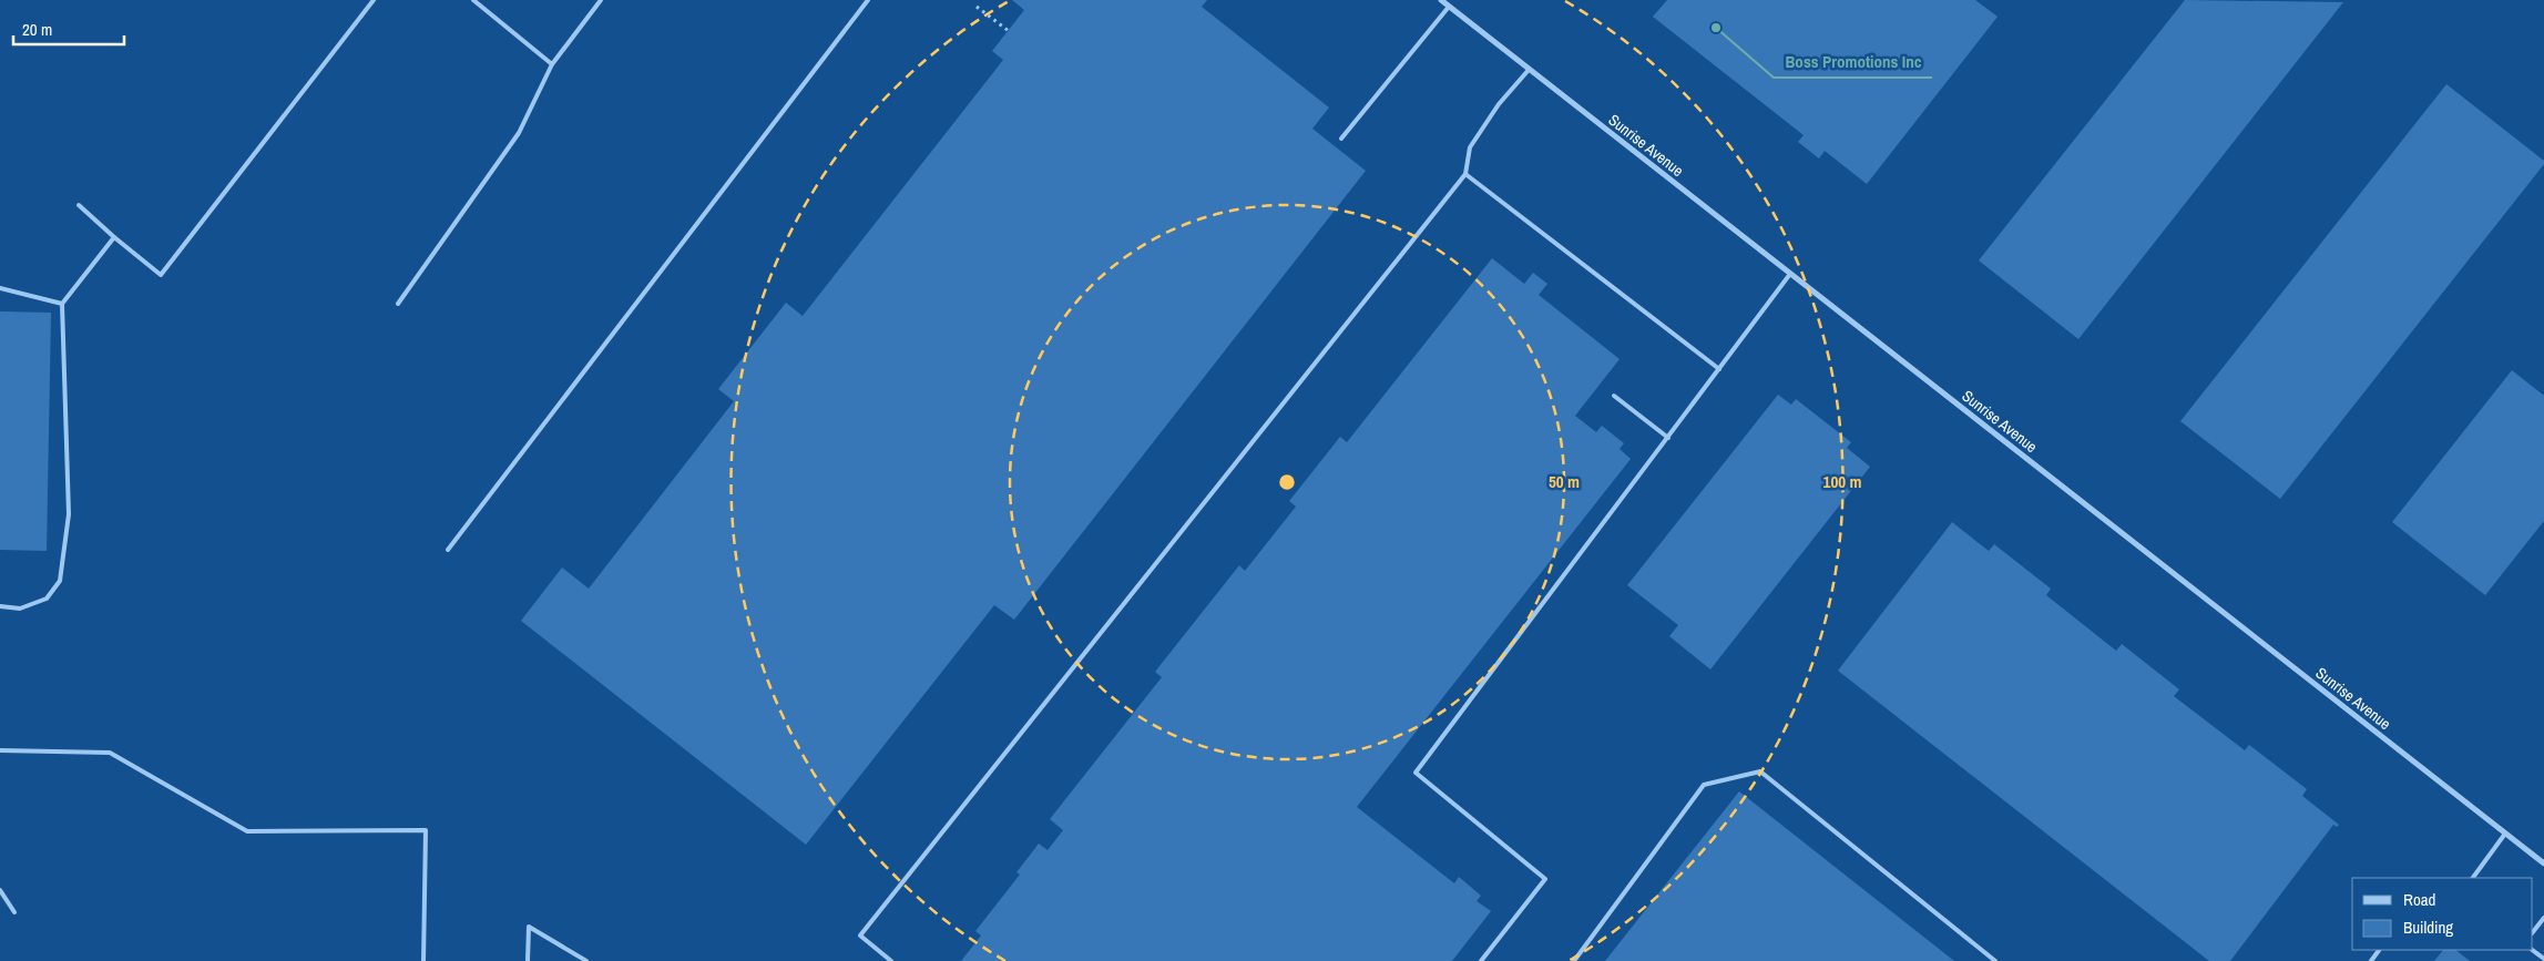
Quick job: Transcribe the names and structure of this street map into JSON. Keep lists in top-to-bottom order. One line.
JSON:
{"streets":{"street":["Sunrise Avenue"]},"places":["Boss Promotions Inc"],"legend":["Road","Building"],"scale_bar":"20 m","rings":["50 m","100 m"]}
